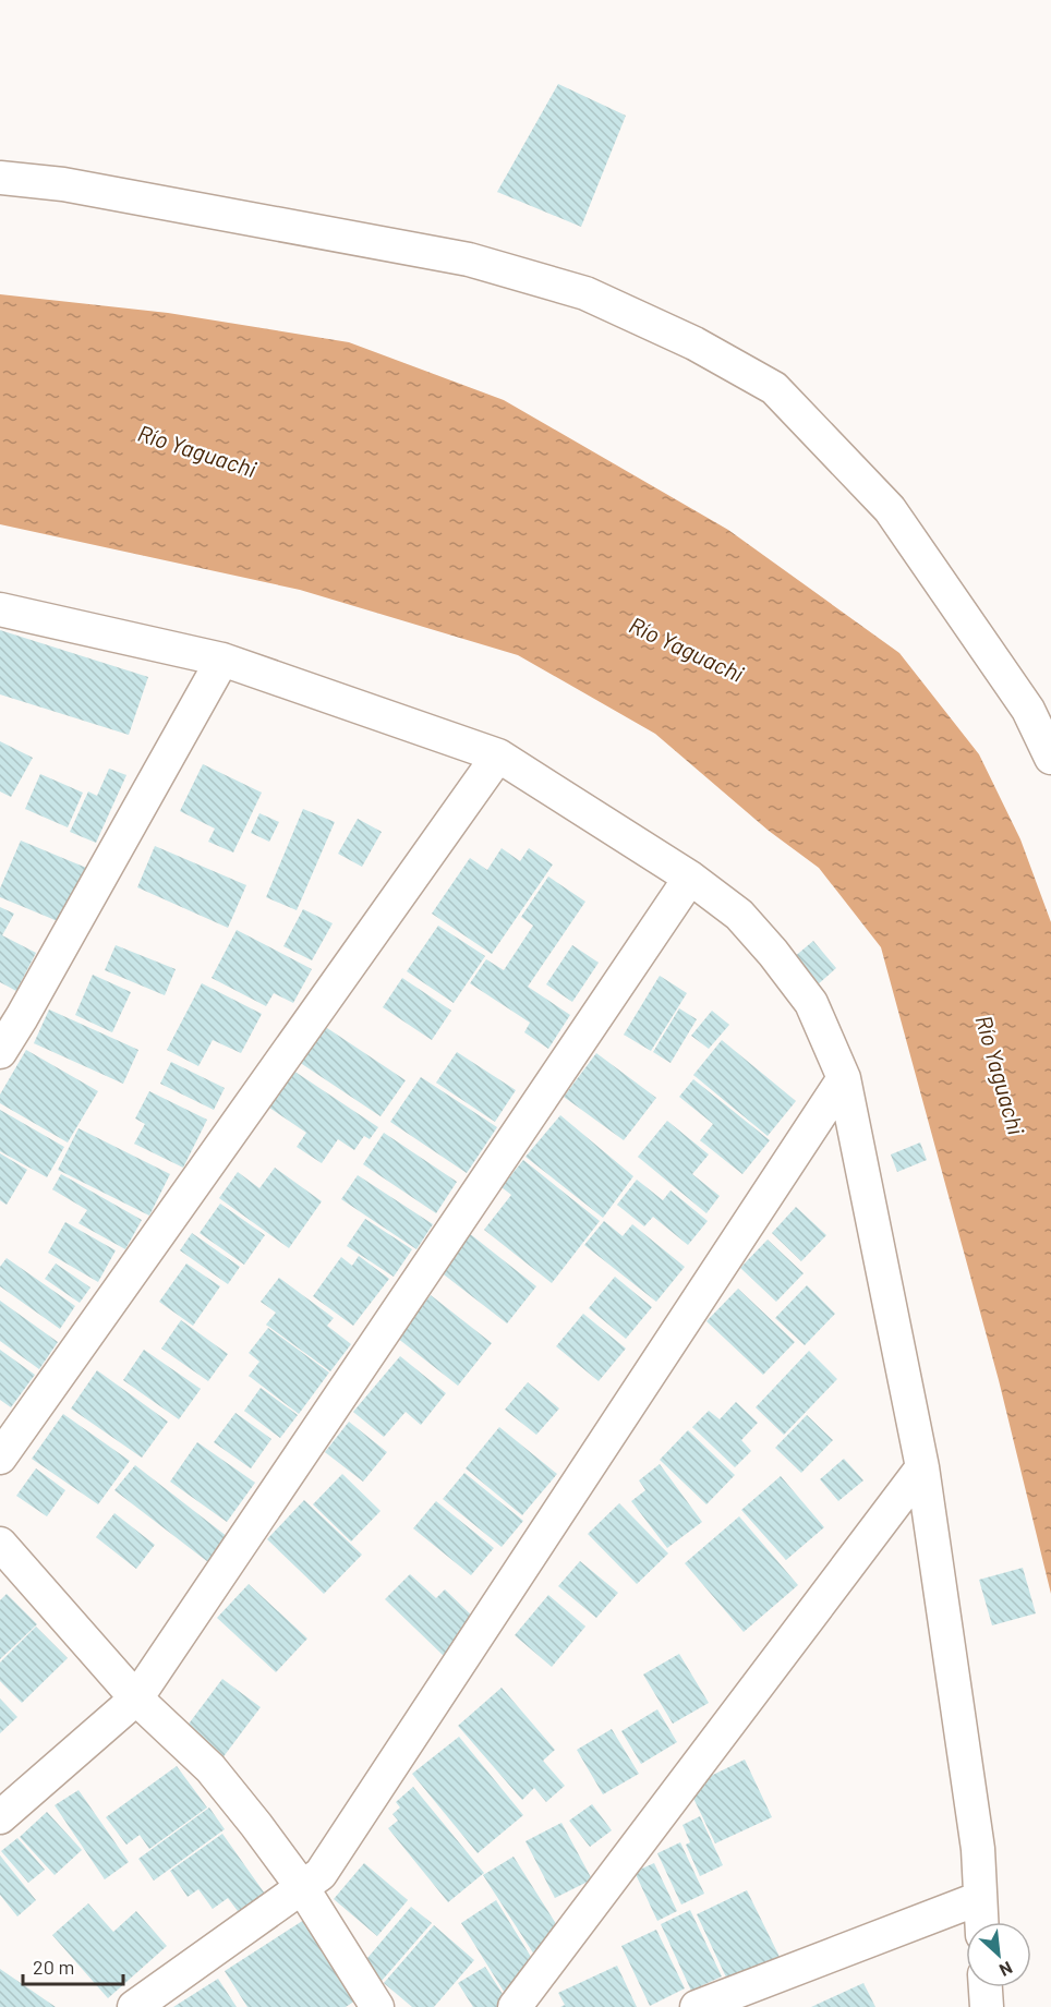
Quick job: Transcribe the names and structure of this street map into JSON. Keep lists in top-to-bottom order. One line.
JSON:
{"water":["Río Yaguachi"],"scale_bar":"20 m","north":"bottom right"}
